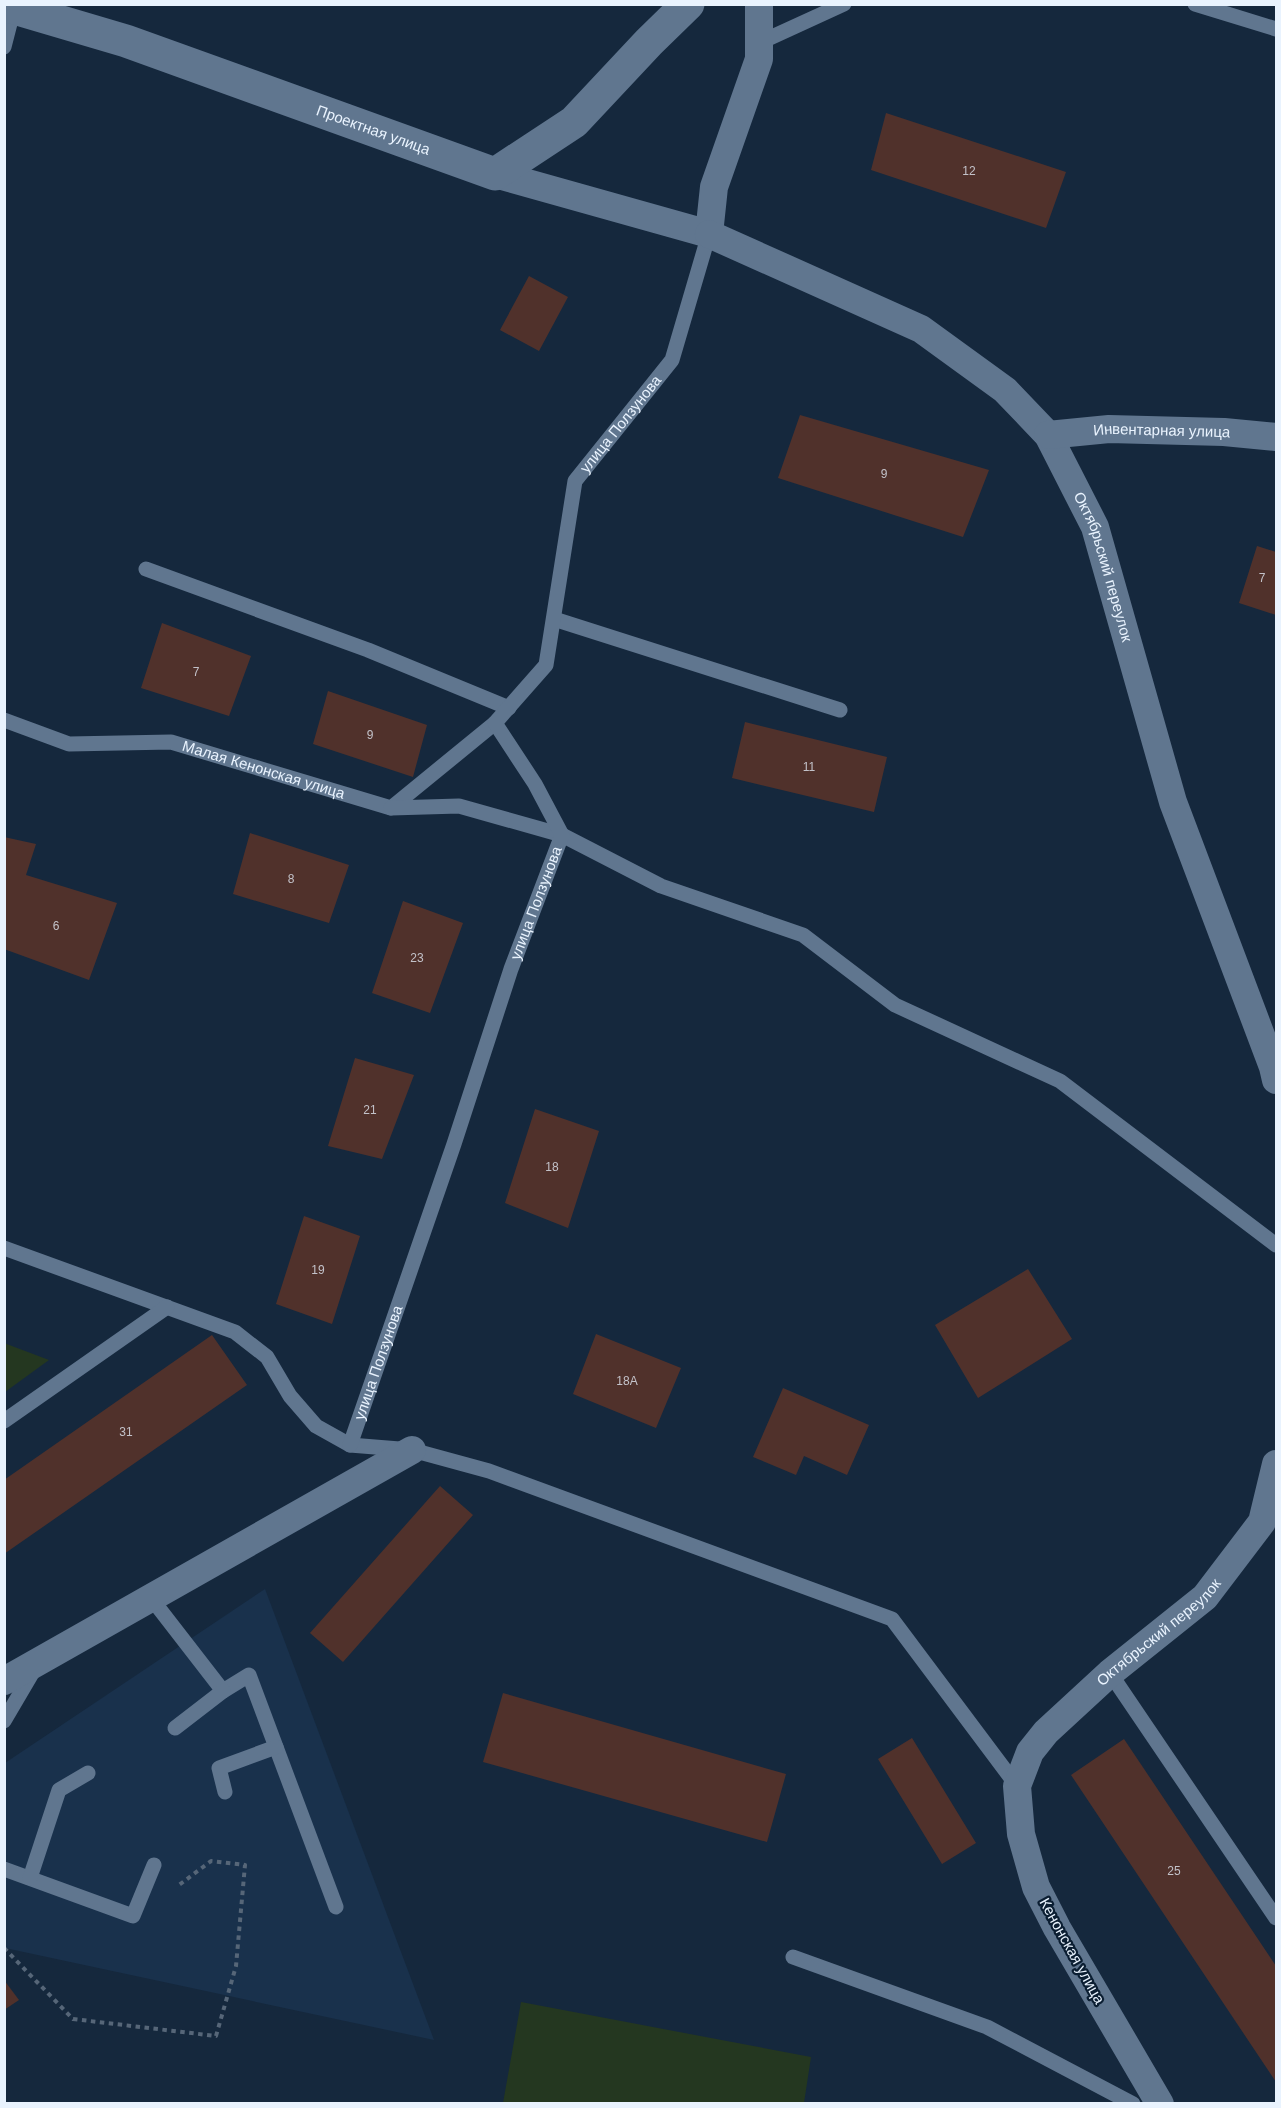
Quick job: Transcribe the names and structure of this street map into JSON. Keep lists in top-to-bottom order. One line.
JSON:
{"streets":{"street":["Проектная улица","Инвентарная улица","Октябрьский переулок","Кенонская улица"],"lane":["улица Ползунова","Малая Кенонская улица"]},"crossings":[["Проектная улица","Октябрьский переулок"],["улица Ползунова","Октябрьский переулок"],["улица Ползунова","Малая Кенонская улица"],["Инвентарная улица","Октябрьский переулок"],["Октябрьский переулок","Кенонская улица"]],"house_numbers":["12","9","7","7","9","11","8","6","23","21","18","19","18А","31","25"]}
